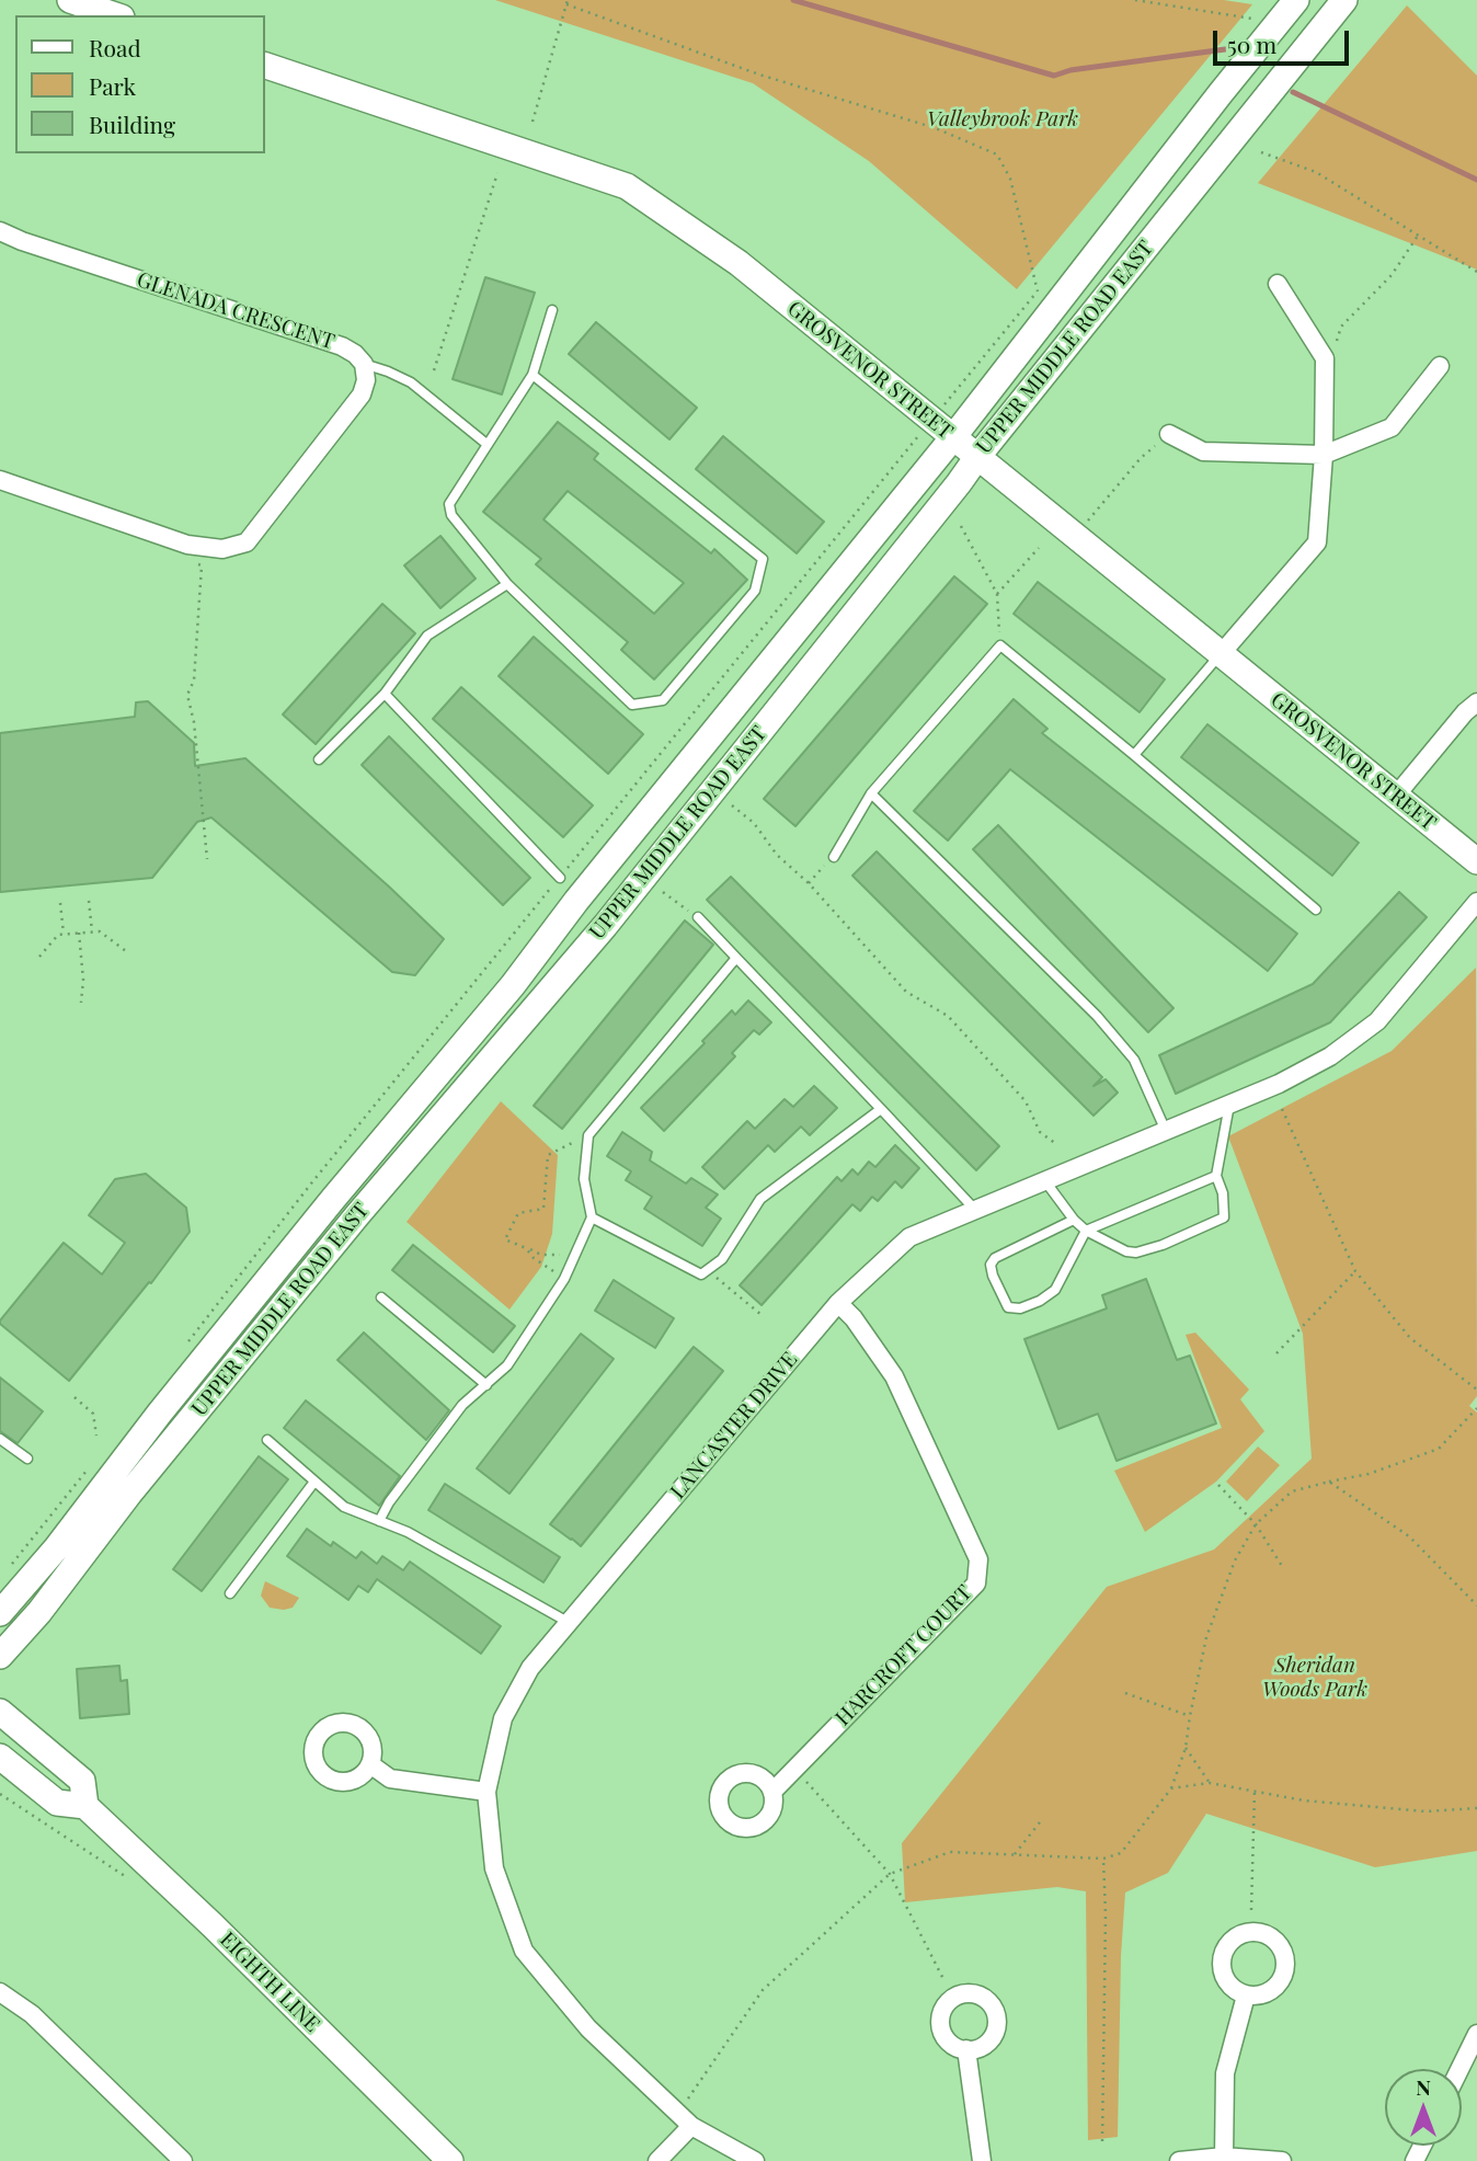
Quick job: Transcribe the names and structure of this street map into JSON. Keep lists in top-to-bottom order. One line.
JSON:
{"streets":{"main road":["UPPER MIDDLE ROAD EAST","GROSVENOR STREET","EIGHTH LINE"],"street":["GLENADA CRESCENT","LANCASTER DRIVE","HARCROFT COURT"]},"crossings":[["UPPER MIDDLE ROAD EAST","GROSVENOR STREET"],["LANCASTER DRIVE","HARCROFT COURT"]],"parks":["Valleybrook Park","Sheridan Woods Park"],"legend":["Road","Park","Building"],"scale_bar":"50 m","north":"top"}
